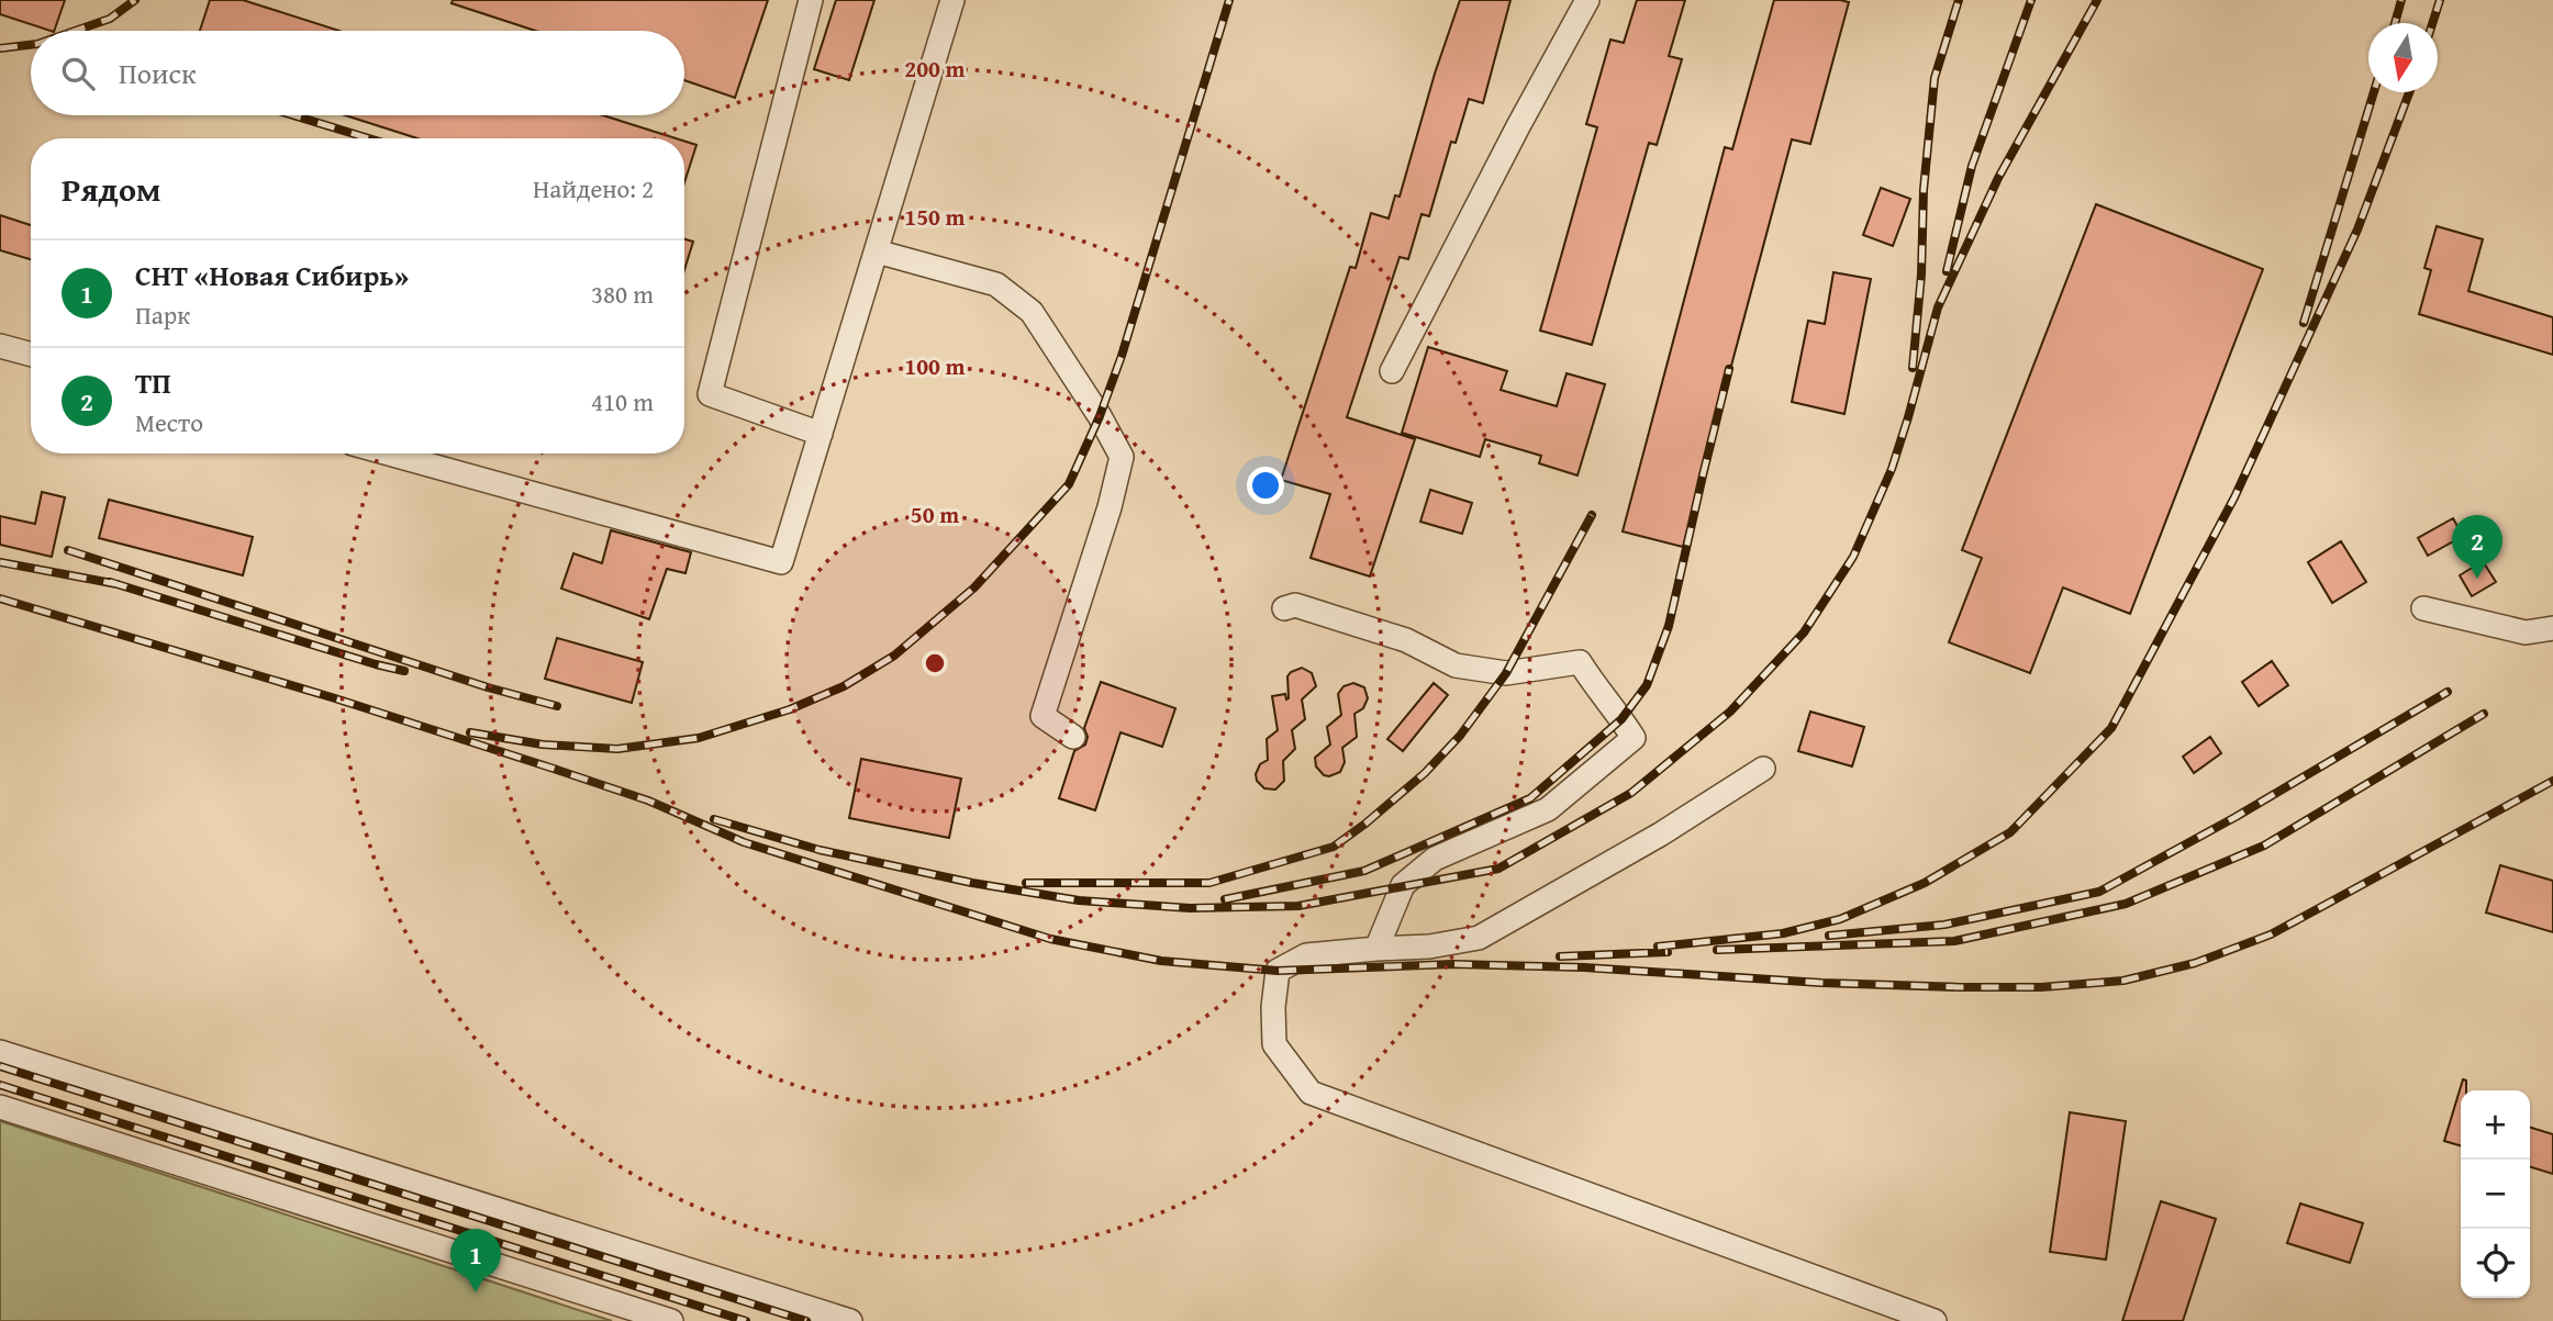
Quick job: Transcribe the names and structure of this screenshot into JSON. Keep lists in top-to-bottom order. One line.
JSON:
{"north":"bottom","page":{"search":"Поиск","heading":["Рядом","Найдено: 2"],"list":[{"mark":"1","name":"СНТ «Новая Сибирь»","note":"Парк","value":"380 m"},{"mark":"2","name":"ТП","note":"Место","value":"410 m"}],"pins":["2","1"],"map_buttons":["+","−"]},"rings":["200 m","150 m","100 m","50 m"]}
